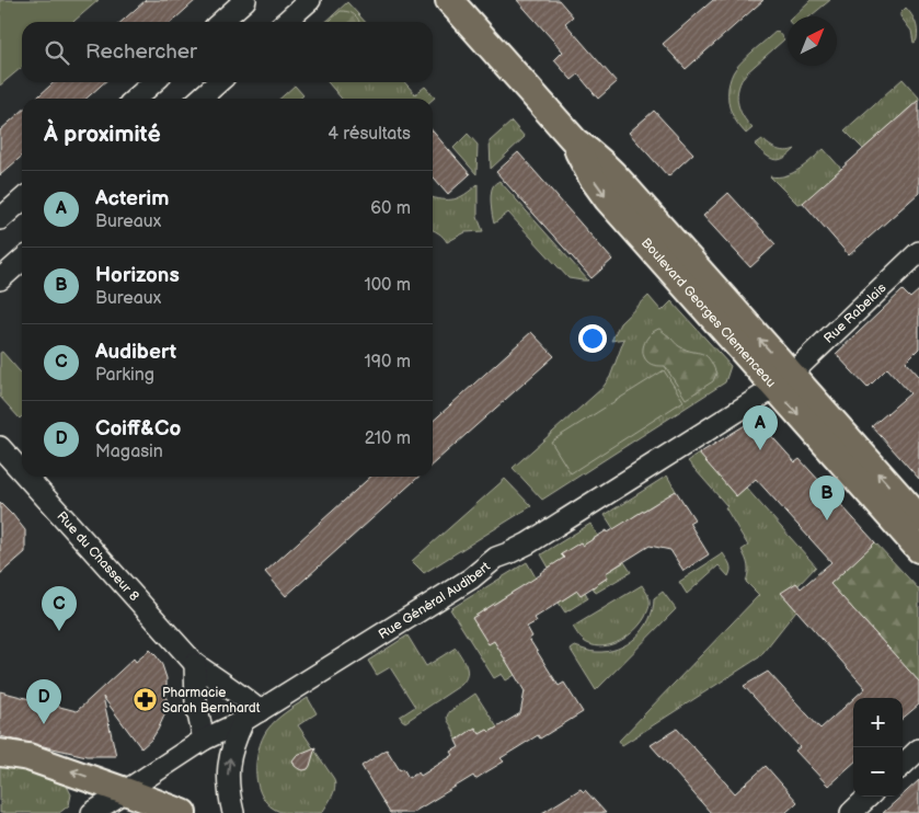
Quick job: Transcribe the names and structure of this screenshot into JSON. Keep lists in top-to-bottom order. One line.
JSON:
{"streets":{"main road":["Boulevard Georges Clemenceau"],"street":["Rue Rabelais","Rue du Chasseur 8","Rue Général Audibert"]},"crossings":[["Boulevard Georges Clemenceau","Rue Rabelais"],["Boulevard Georges Clemenceau","Rue Général Audibert"],["Rue Rabelais","Rue Général Audibert"],["Rue du Chasseur 8","Rue Général Audibert"]],"places":{"pharmacy":["Pharmacie Sarah Bernhardt"]},"north":"top right","page":{"search":"Rechercher","heading":["À proximité","4 résultats"],"list":[{"mark":"A","name":"Acterim","note":"Bureaux","value":"60 m"},{"mark":"B","name":"Horizons","note":"Bureaux","value":"100 m"},{"mark":"C","name":"Audibert","note":"Parking","value":"190 m"},{"mark":"D","name":"Coiff&Co","note":"Magasin","value":"210 m"}],"pins":["A","B","C","D"],"map_buttons":["+","−"]}}
